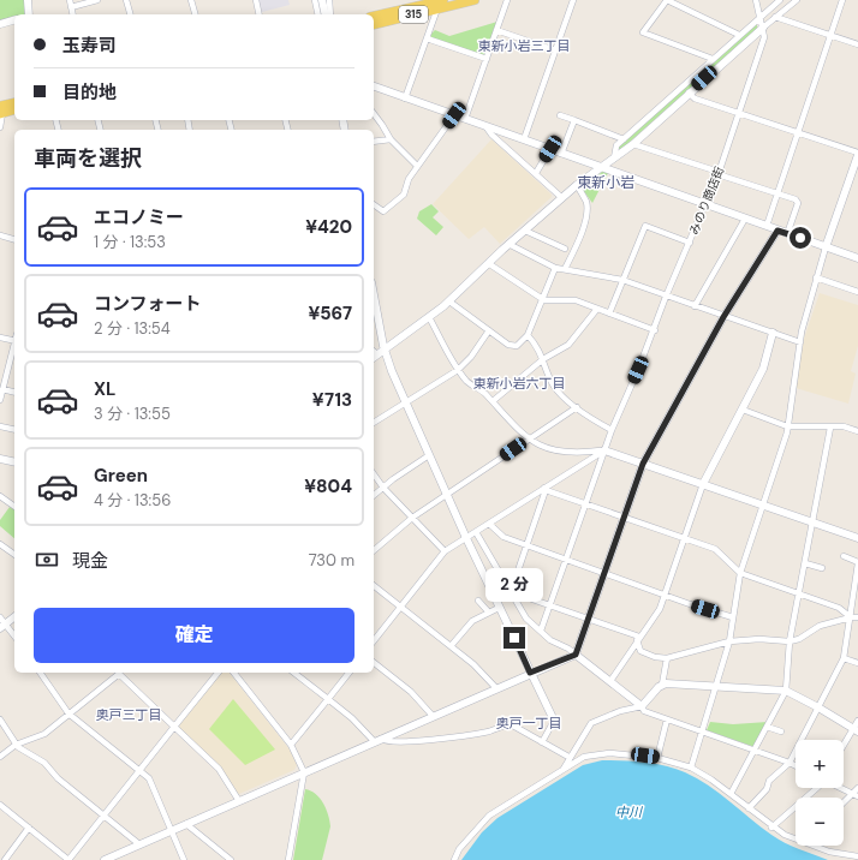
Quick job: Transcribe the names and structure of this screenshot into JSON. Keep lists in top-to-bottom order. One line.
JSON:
{"streets":{"main road":["315"],"street":["みのり商店街"]},"districts":["東新小岩三丁目","東新小岩","東新小岩六丁目","奥戸三丁目","奥戸一丁目"],"water":["中川"],"page":{"banner":["玉寿司","目的地"],"heading":"車両を選択","list":[{"name":"エコノミー","note":"1 分 · 13:53","value":"¥420"},{"name":"コンフォート","note":"2 分 · 13:54","value":"¥567"},{"name":"XL","note":"3 分 · 13:55","value":"¥713"},{"name":"Green","note":"4 分 · 13:56","value":"¥804"}],"pay":["現金","730 m"],"bubble":"2 分","buttons":"確定","map_buttons":["+","−"]}}
